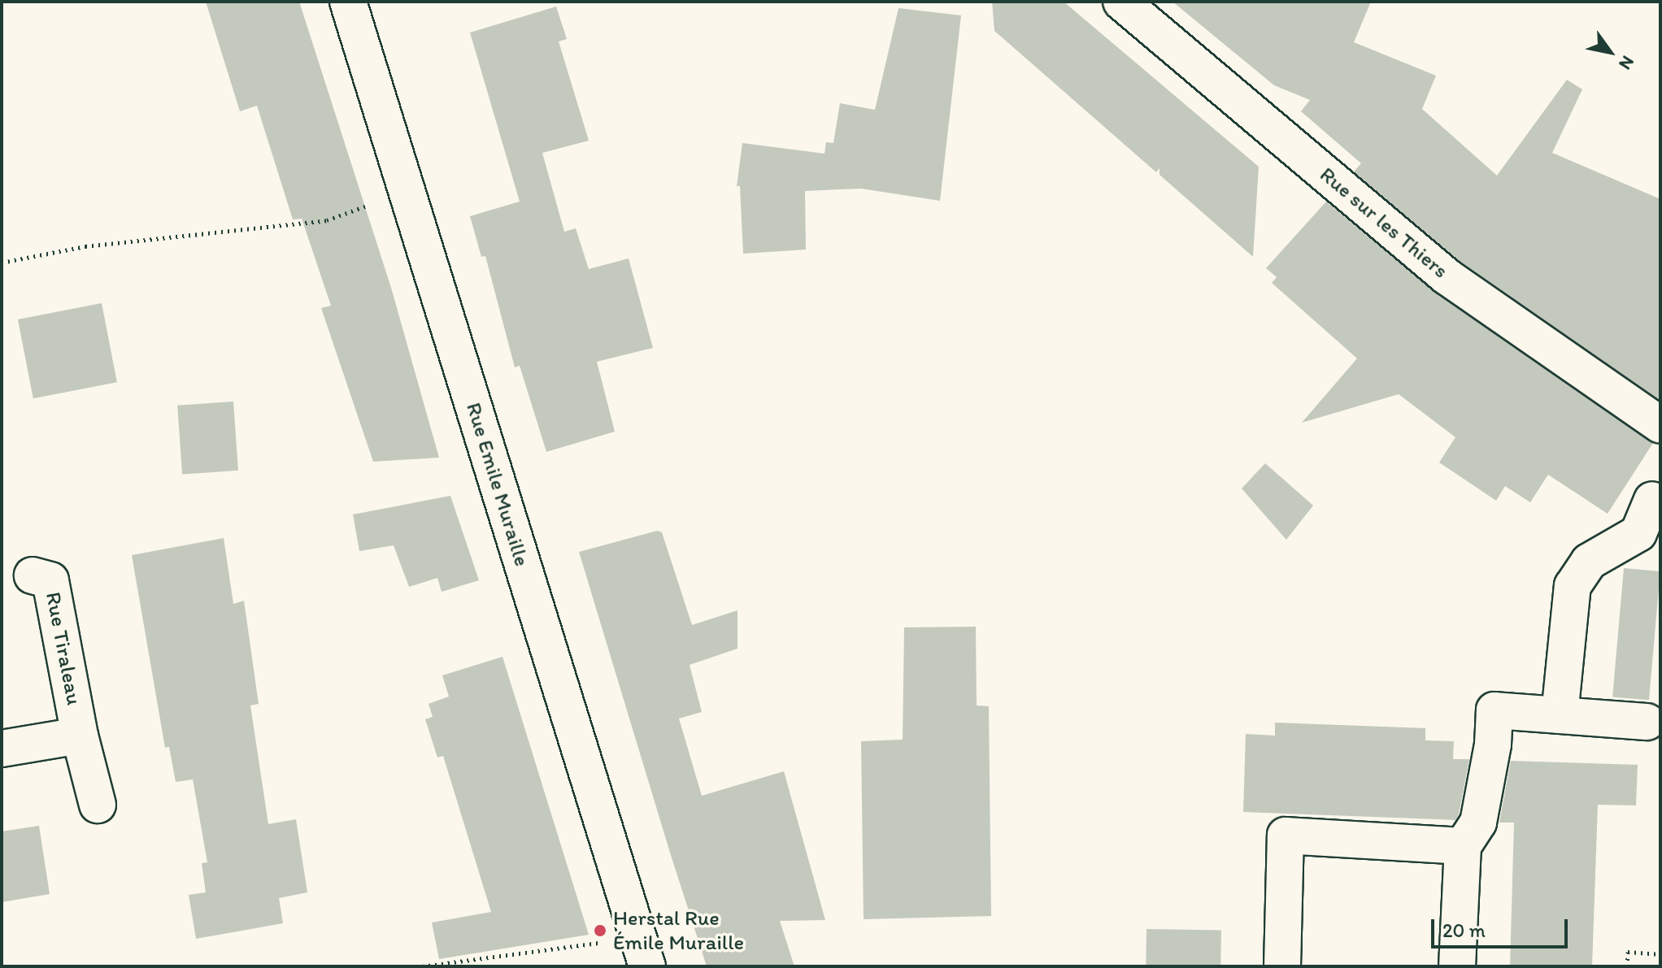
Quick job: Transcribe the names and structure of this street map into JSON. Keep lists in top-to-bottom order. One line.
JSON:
{"streets":{"street":["Rue sur les Thiers","Rue Emile Muraille","Rue Tiraleau"]},"places":["Herstal Rue Émile Muraille"],"scale_bar":"20 m","north":"bottom right"}
